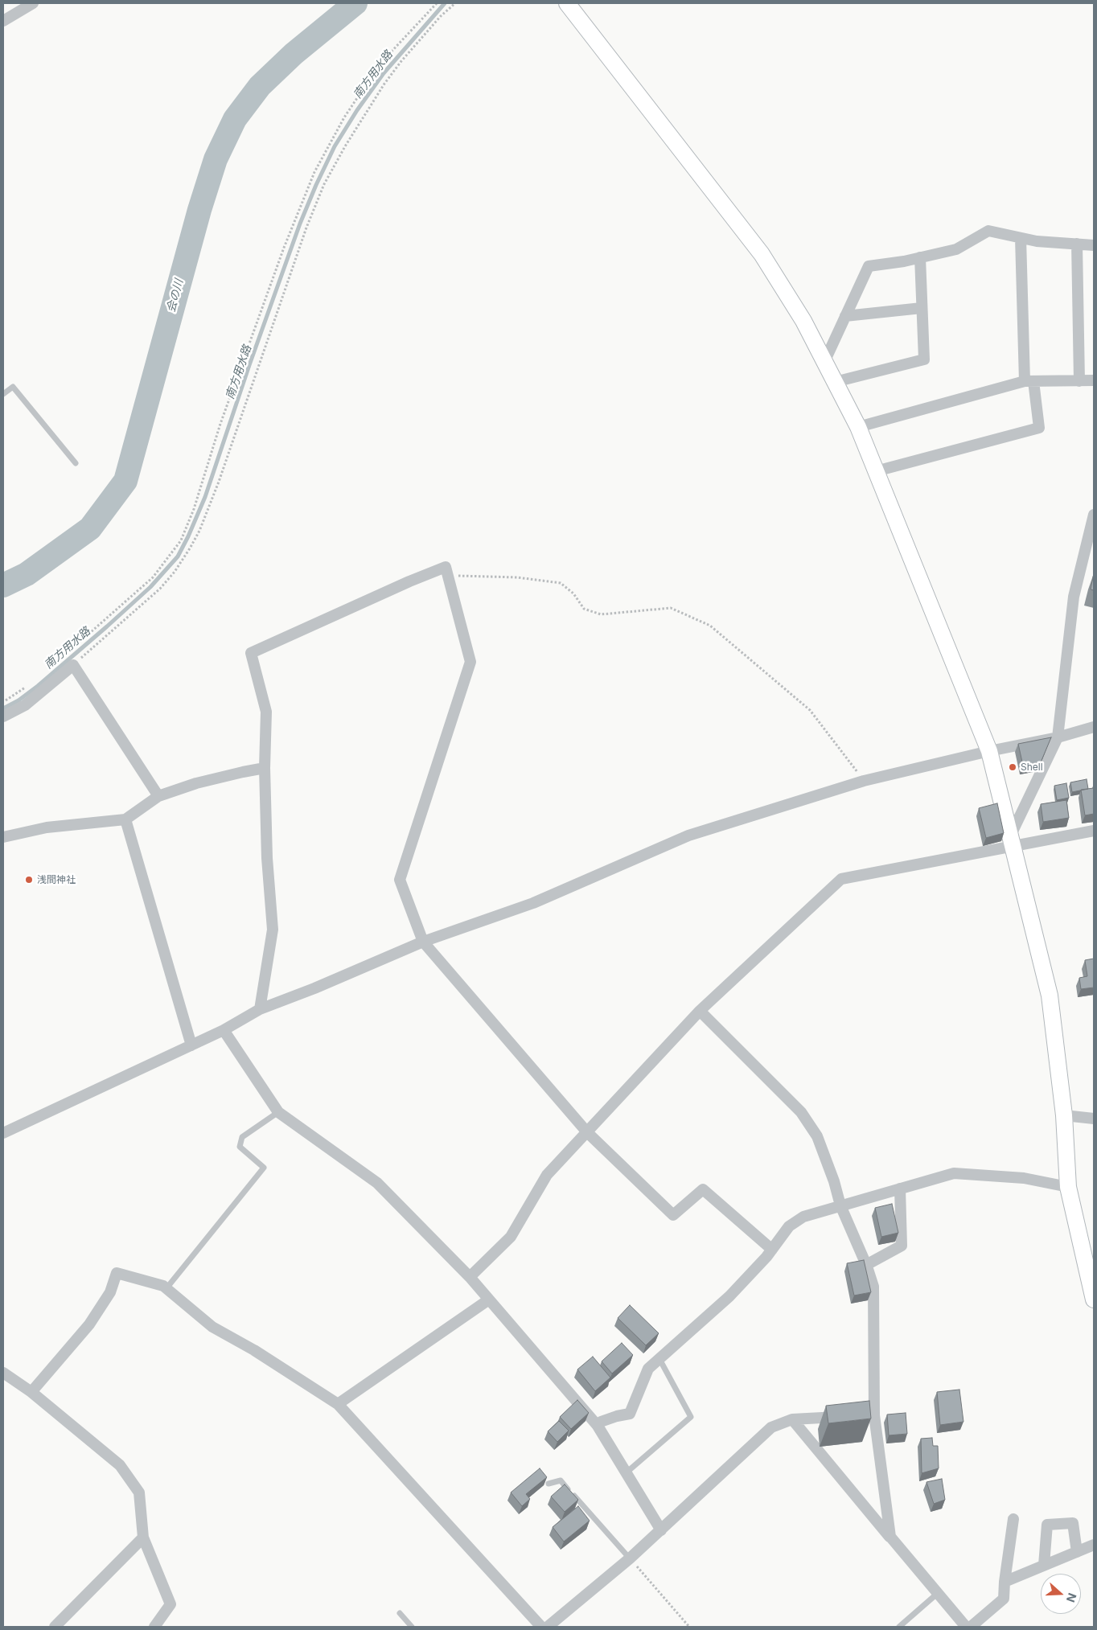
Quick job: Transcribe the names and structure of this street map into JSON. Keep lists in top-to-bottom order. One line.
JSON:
{"water":["南方用水路","会の川"],"places":["Shell","浅間神社"],"north":"right"}
